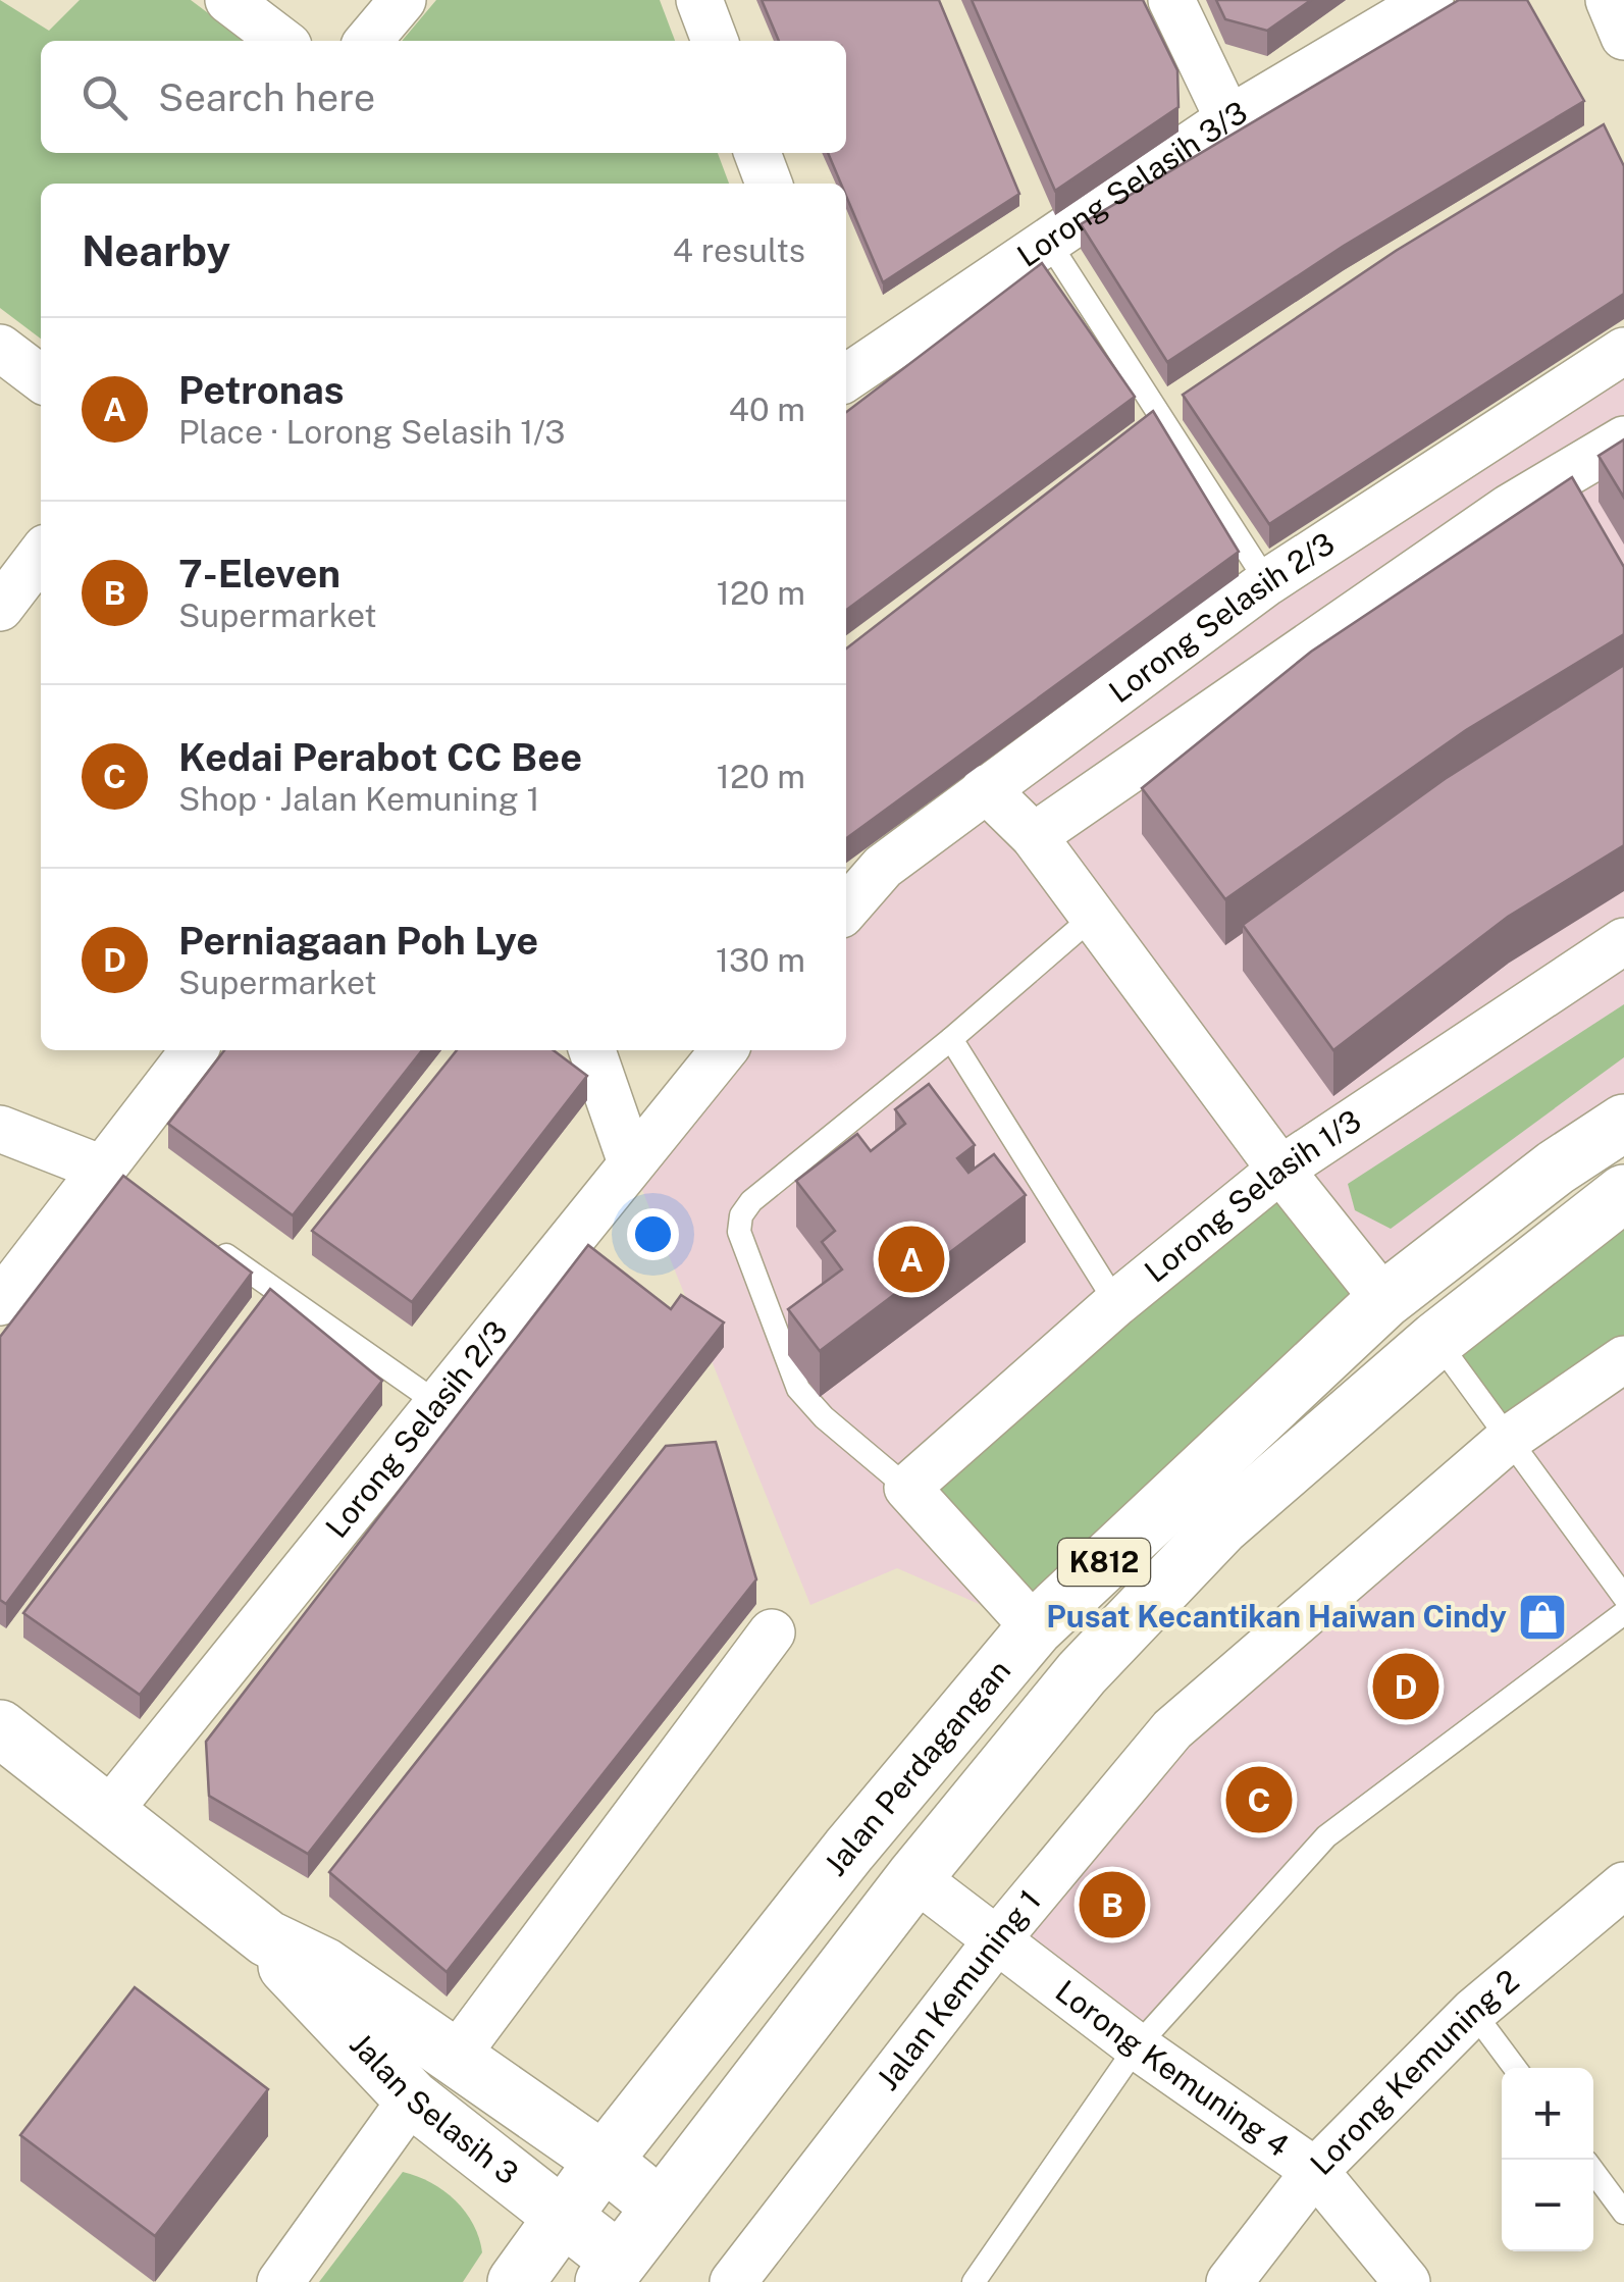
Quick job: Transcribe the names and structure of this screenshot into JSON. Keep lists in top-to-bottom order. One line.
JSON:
{"streets":{"main road":["K812","Jalan Perdagangan","Jalan Selasih 3"],"street":["Lorong Selasih 3/3","Lorong Selasih 2/3","Lorong Selasih 1/3","Jalan Kemuning 1","Lorong Kemuning 4","Lorong Kemuning 2"]},"crossings":[["Lorong Selasih 2/3","Jalan Selasih 3"],["Jalan Perdagangan","Lorong Kemuning 4"],["Jalan Perdagangan","Jalan Selasih 3"],["Jalan Kemuning 1","Lorong Kemuning 4"],["Lorong Kemuning 4","Lorong Kemuning 2"]],"places":{"shop":["Pusat Kecantikan Haiwan Cindy"]},"page":{"search":"Search here","heading":["Nearby","4 results"],"list":[{"mark":"A","name":"Petronas","note":"Place · Lorong Selasih 1/3","value":"40 m"},{"mark":"B","name":"7-Eleven","note":"Supermarket","value":"120 m"},{"mark":"C","name":"Kedai Perabot CC Bee","note":"Shop · Jalan Kemuning 1","value":"120 m"},{"mark":"D","name":"Perniagaan Poh Lye","note":"Supermarket","value":"130 m"}],"pins":["A","D","C","B"],"map_buttons":["+","−"]}}
